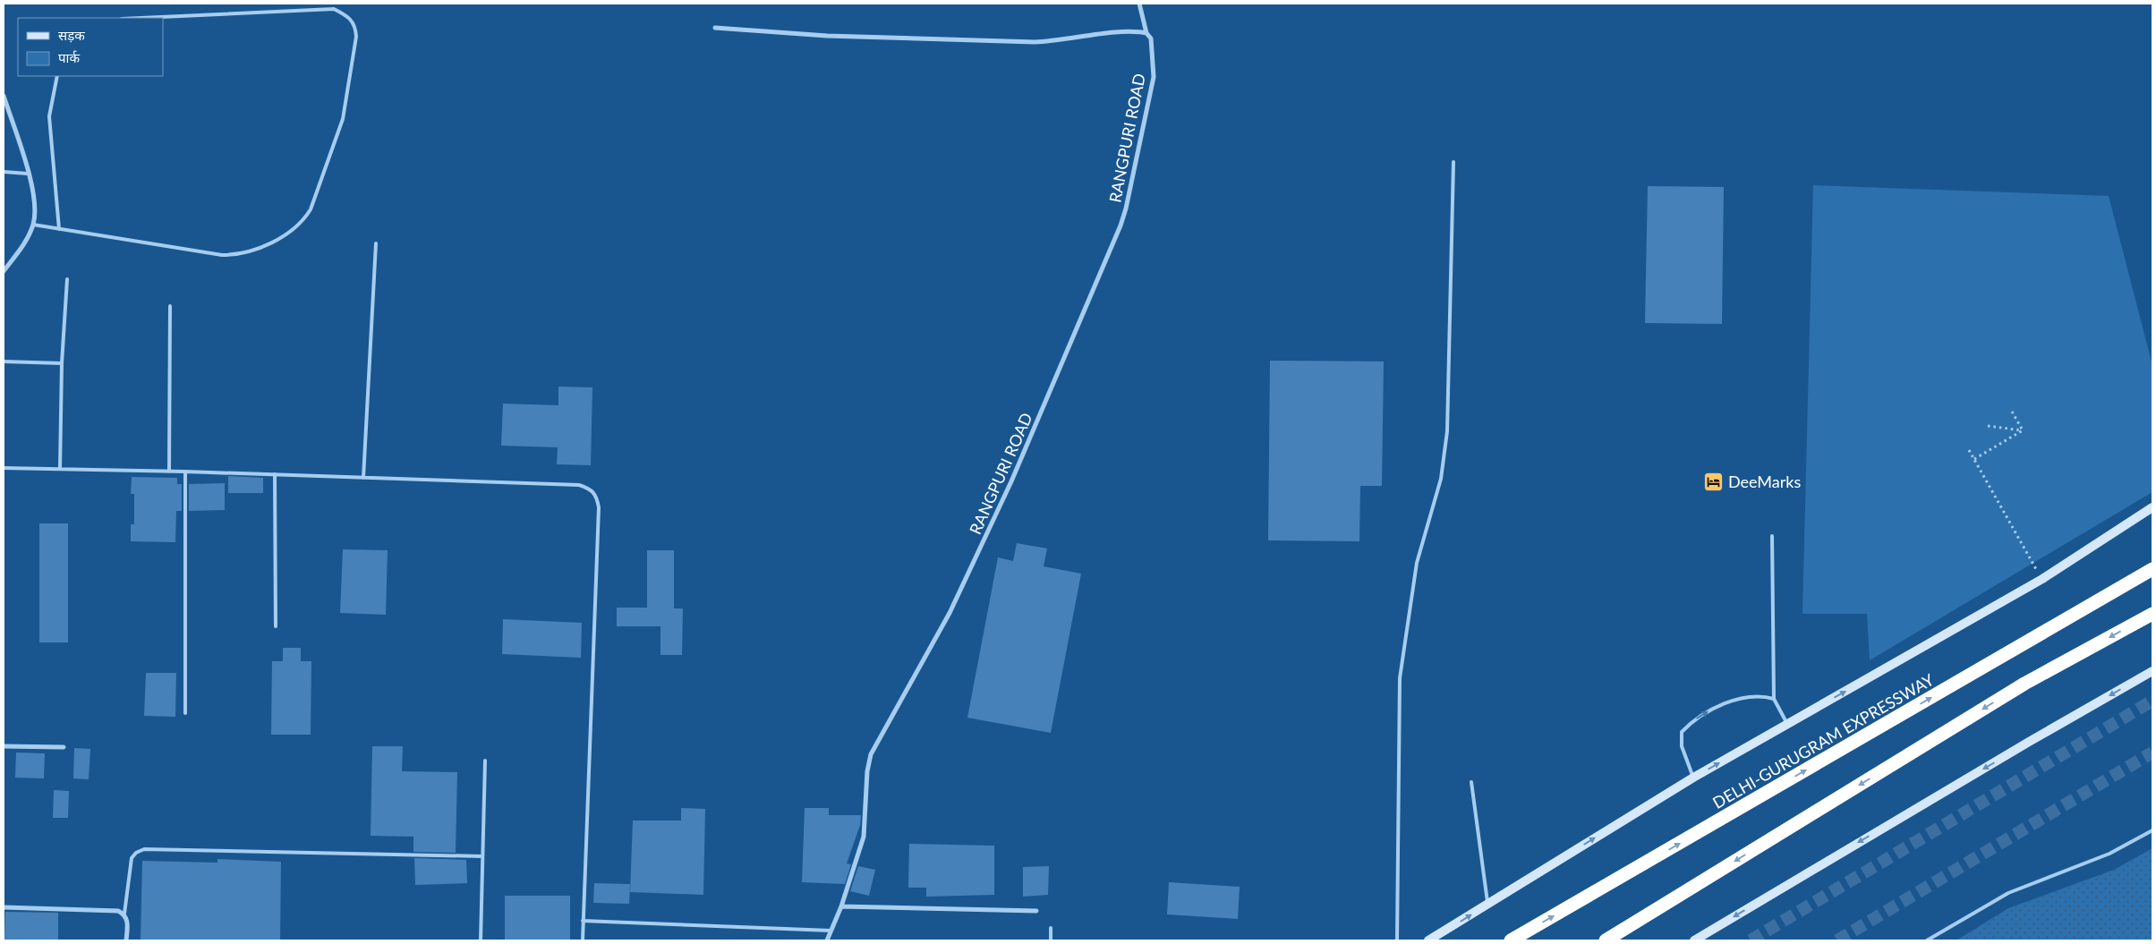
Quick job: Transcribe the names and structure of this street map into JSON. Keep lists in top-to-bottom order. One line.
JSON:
{"streets":{"highway":["DELHI-GURUGRAM EXPRESSWAY"],"street":["RANGPURI ROAD"]},"places":{"hotel":["DeeMarks"]},"legend":["सड़क","पार्क"]}
